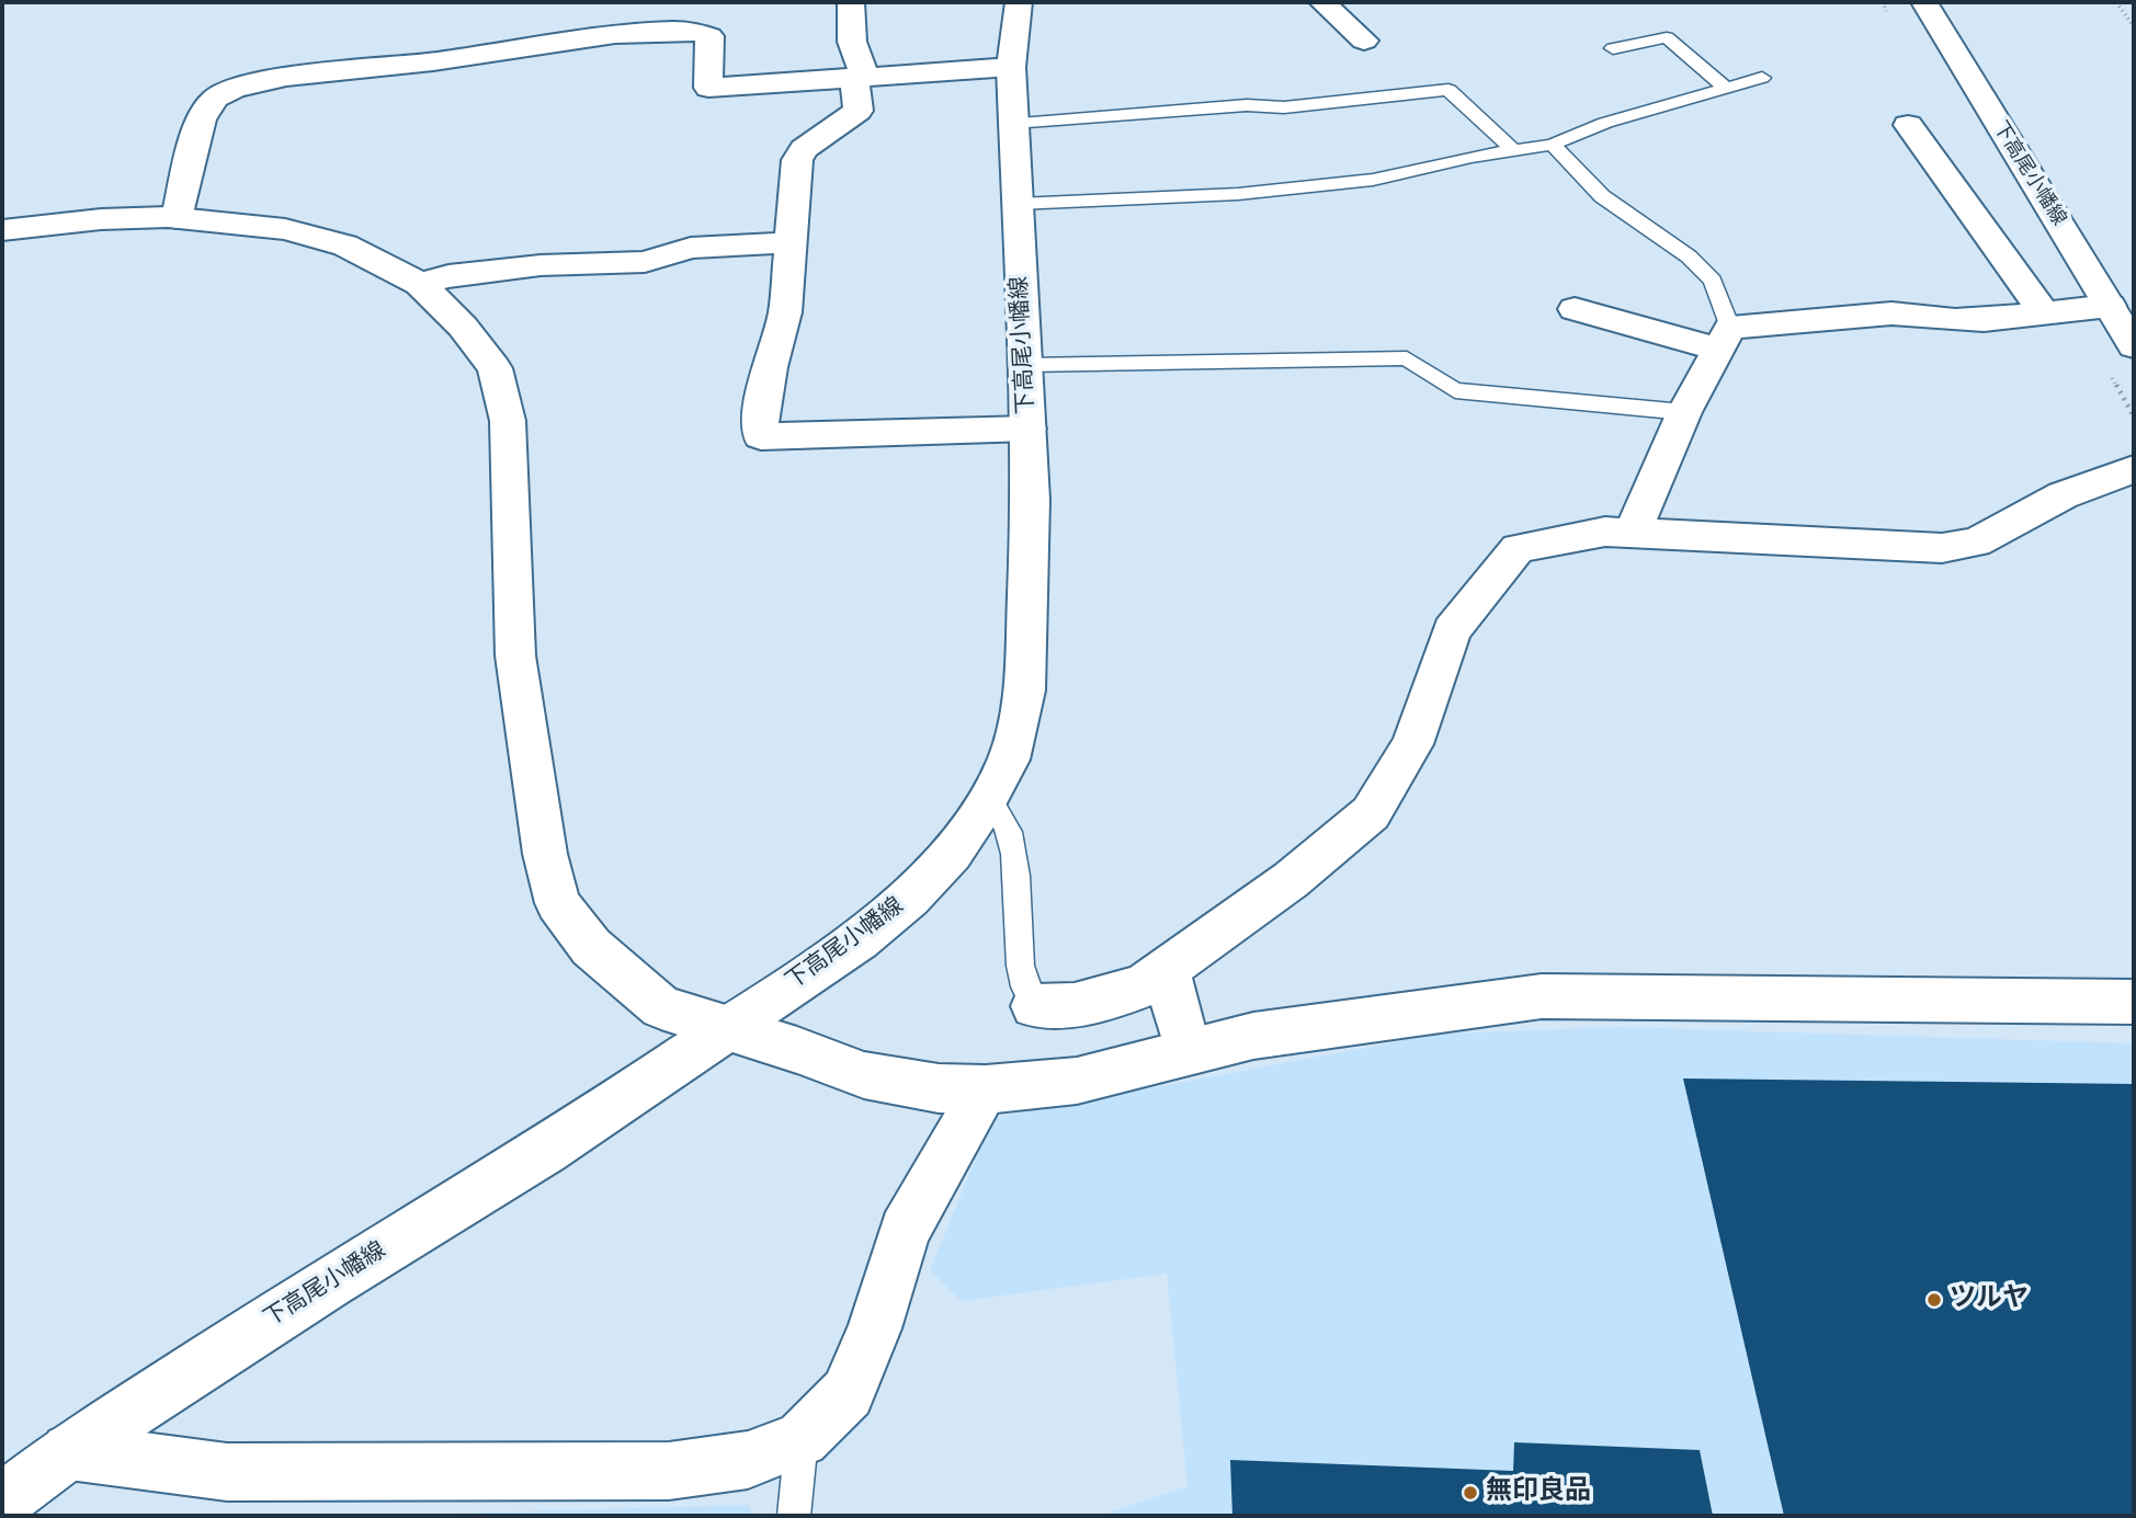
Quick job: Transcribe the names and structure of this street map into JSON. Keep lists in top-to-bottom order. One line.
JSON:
{"streets":{"street":["下高尾小幡線"]},"places":["ツルヤ","無印良品"]}
